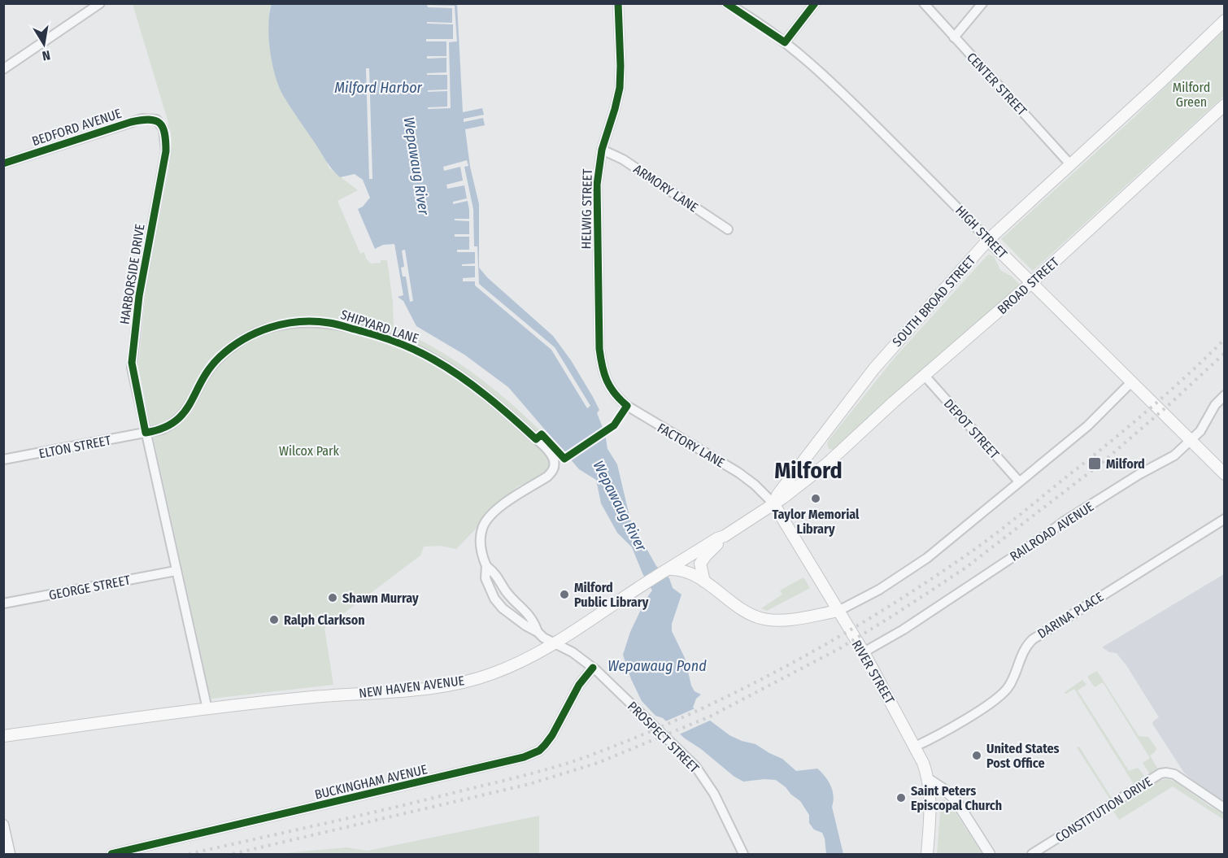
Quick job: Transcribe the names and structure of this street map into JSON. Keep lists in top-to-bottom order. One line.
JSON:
{"streets":{"main road":["HIGH STREET","BROAD STREET","SOUTH BROAD STREET","RIVER STREET","NEW HAVEN AVENUE"],"street":["CENTER STREET","BEDFORD AVENUE","ARMORY LANE","HELWIG STREET","HARBORSIDE DRIVE","SHIPYARD LANE","DEPOT STREET","FACTORY LANE","ELTON STREET","RAILROAD AVENUE","GEORGE STREET","DARINA PLACE","PROSPECT STREET","BUCKINGHAM AVENUE","CONSTITUTION DRIVE"]},"crossings":[["CENTER STREET","SOUTH BROAD STREET"],["BEDFORD AVENUE","HARBORSIDE DRIVE"],["ARMORY LANE","HELWIG STREET"],["HELWIG STREET","FACTORY LANE"],["HIGH STREET","BROAD STREET"],["HIGH STREET","SOUTH BROAD STREET"],["HIGH STREET","RAILROAD AVENUE"],["HARBORSIDE DRIVE","SHIPYARD LANE"],["HARBORSIDE DRIVE","ELTON STREET"],["HARBORSIDE DRIVE","GEORGE STREET"],["HARBORSIDE DRIVE","NEW HAVEN AVENUE"],["BROAD STREET","SOUTH BROAD STREET"],["BROAD STREET","DEPOT STREET"],["BROAD STREET","FACTORY LANE"],["BROAD STREET","RIVER STREET"],["BROAD STREET","NEW HAVEN AVENUE"],["SOUTH BROAD STREET","FACTORY LANE"],["SOUTH BROAD STREET","RIVER STREET"],["SOUTH BROAD STREET","NEW HAVEN AVENUE"],["SHIPYARD LANE","ELTON STREET"],["SHIPYARD LANE","NEW HAVEN AVENUE"],["SHIPYARD LANE","PROSPECT STREET"],["FACTORY LANE","RIVER STREET"],["FACTORY LANE","NEW HAVEN AVENUE"],["RAILROAD AVENUE","RIVER STREET"],["DARINA PLACE","RIVER STREET"],["RIVER STREET","NEW HAVEN AVENUE"],["NEW HAVEN AVENUE","PROSPECT STREET"],["PROSPECT STREET","BUCKINGHAM AVENUE"]],"districts":["Milford"],"water":["Milford Harbor","Wepawaug River","Wepawaug Pond"],"parks":["Milford Green","Wilcox Park"],"places":{"transit":["Milford"],"other":["Taylor Memorial Library","Milford Public Library","Shawn Murray","Ralph Clarkson","United States Post Office","Saint Peters Episcopal Church"]},"north":"bottom"}
